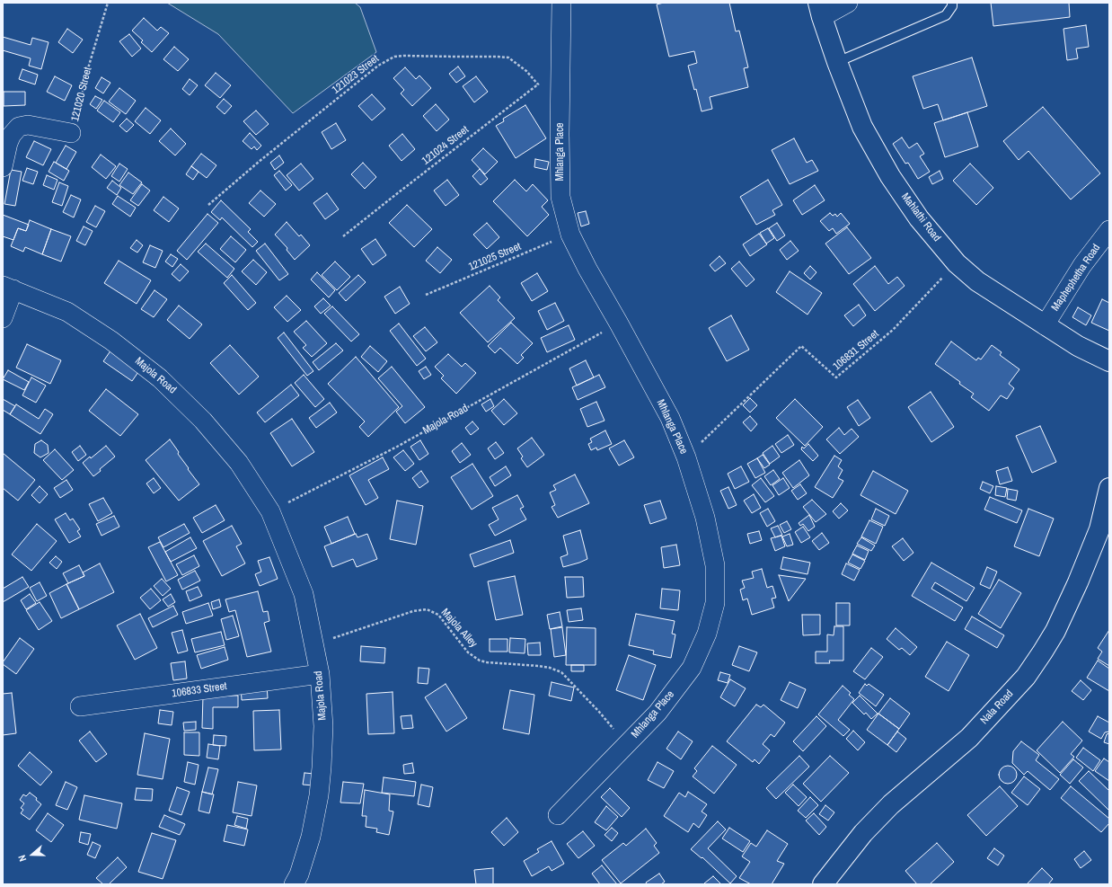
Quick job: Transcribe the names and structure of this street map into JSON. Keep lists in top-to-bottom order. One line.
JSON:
{"streets":{"street":["121020 Street","Mhlanga Place","Mahlathi Road","Maphephetha Road","Majola Road","106833 Street","Nala Road"],"path":["121023 Street","121024 Street","121025 Street","106831 Street","Majola Alley"]},"crossings":[["121023 Street","121024 Street"],["121024 Street","Mhlanga Place"],["Mhlanga Place","121025 Street"],["Mhlanga Place","106831 Street"],["Mhlanga Place","Majola Road"],["Mhlanga Place","Majola Alley"],["Mahlathi Road","Maphephetha Road"],["Mahlathi Road","106831 Street"],["Majola Road","Majola Alley"],["Majola Road","106833 Street"]],"north":"left"}
